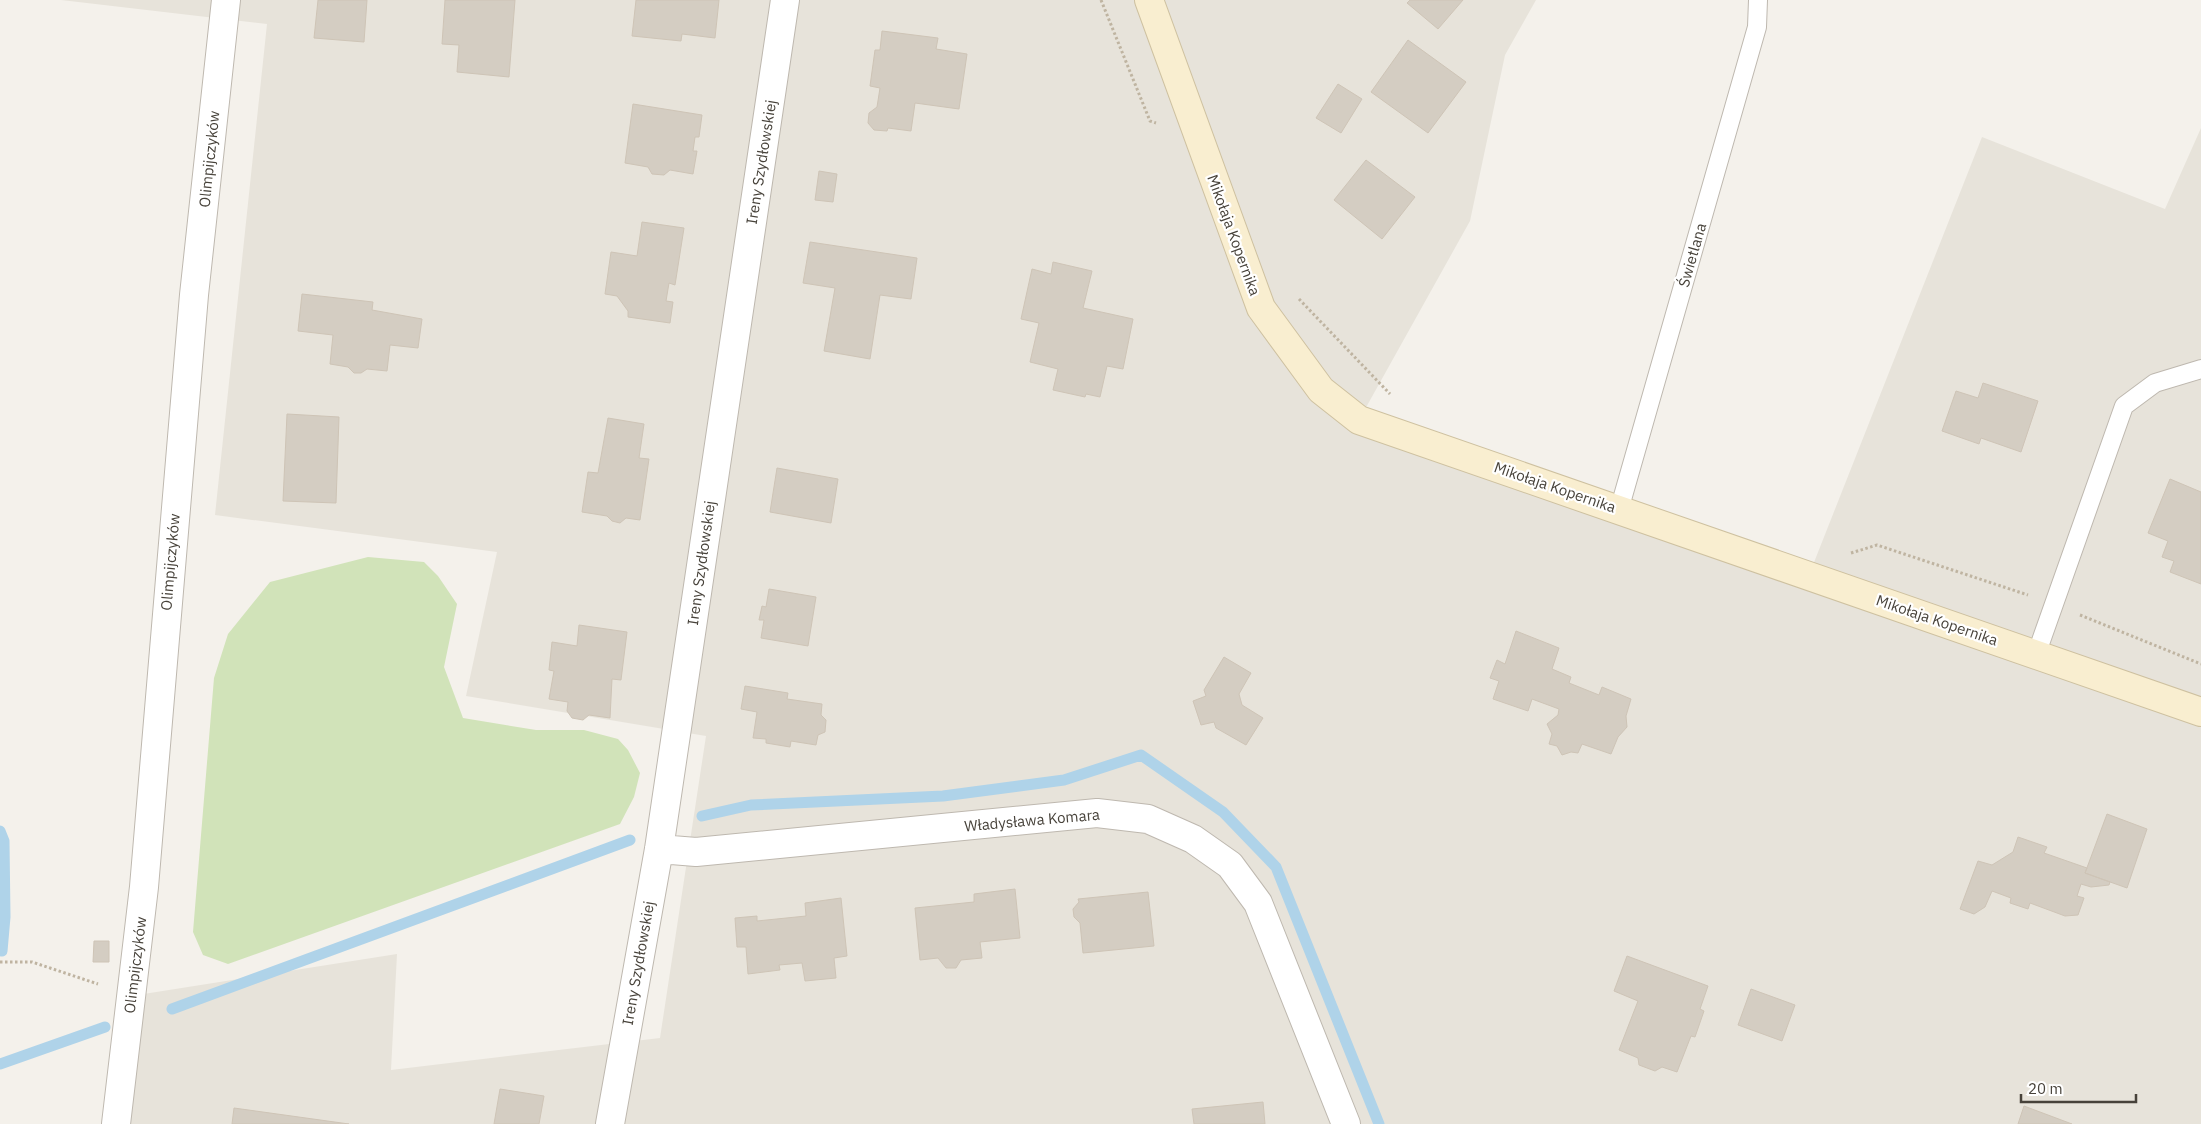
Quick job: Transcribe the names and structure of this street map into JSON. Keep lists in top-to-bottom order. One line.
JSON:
{"streets":{"street":["Olimpijczyków","Ireny Szydłowskiej","Mikołaja Kopernika","Władysława Komara"],"lane":["Świetlana"]},"crossings":[["Ireny Szydłowskiej","Władysława Komara"],["Mikołaja Kopernika","Świetlana"]],"scale_bar":"20 m"}
